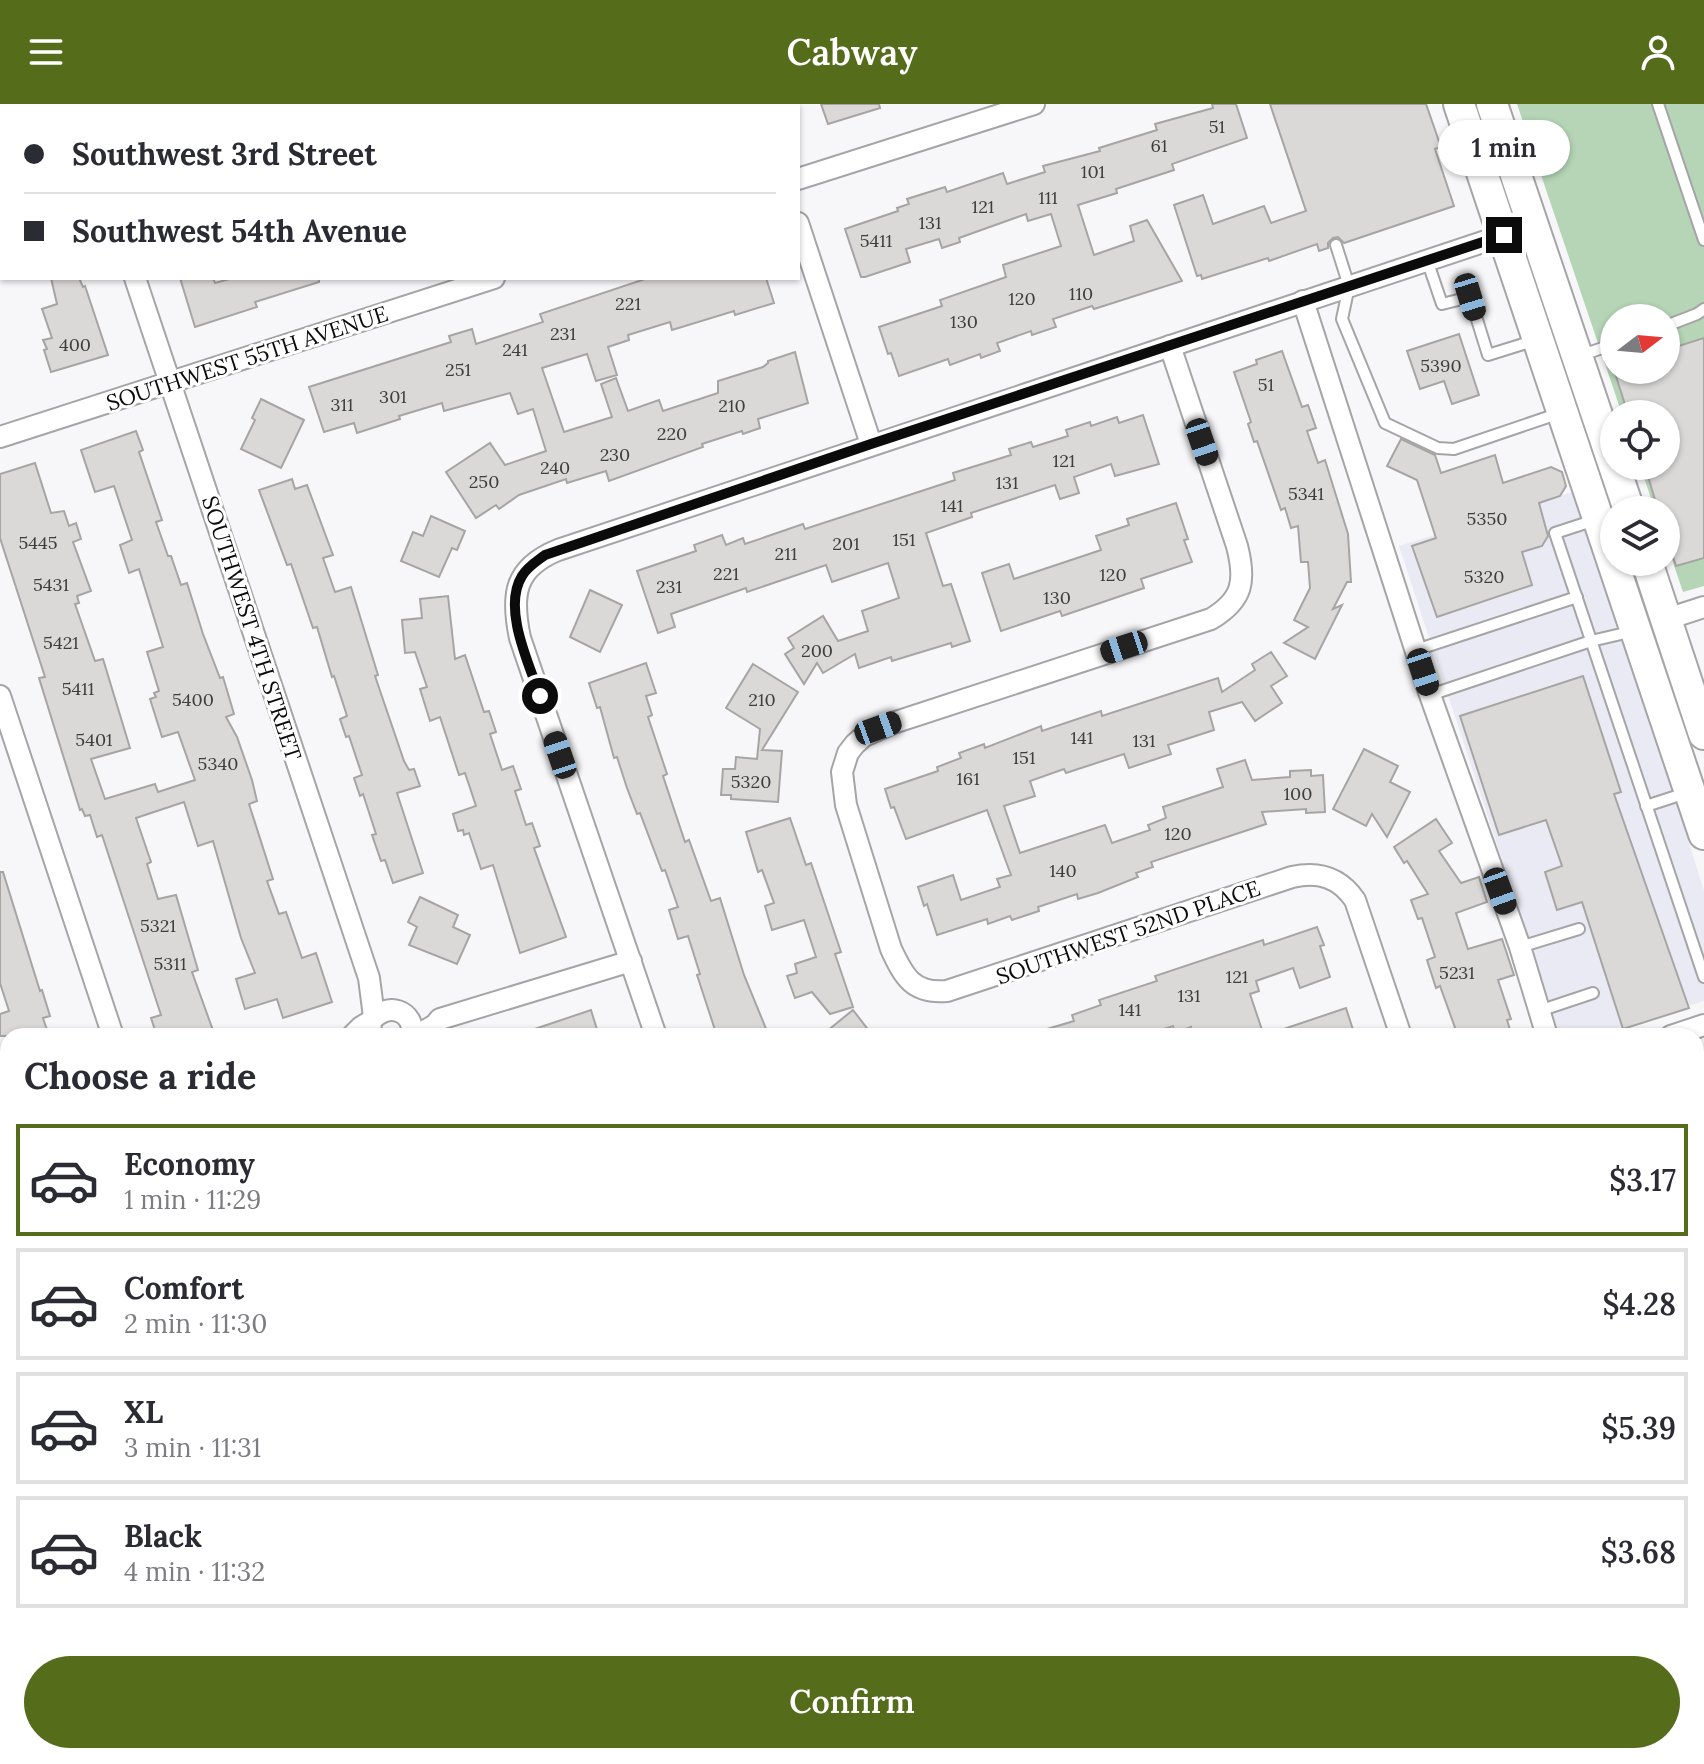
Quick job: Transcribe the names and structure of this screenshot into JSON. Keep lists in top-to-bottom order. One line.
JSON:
{"streets":{"street":["SOUTHWEST 55TH AVENUE","SOUTHWEST 4TH STREET","SOUTHWEST 52ND PLACE"]},"crossings":[["SOUTHWEST 55TH AVENUE","SOUTHWEST 4TH STREET"]],"house_numbers":["51","61","101","111","121","131","5411","110","120","221","130","231","400","241","5390","251","51","301","311","210","220","230","121","240","250","131","5341","141","5350","151","5445","201","211","221","120","5320","5431","231","130","5421","200","5411","5400","210","141","5401","131","151","5340","161","5320","100","120","140","5321","5311","5231","121","131","141"],"north":"right","page":{"header":"Cabway","banner":["Southwest 3rd Street","Southwest 54th Avenue"],"bubble":"1 min","heading":"Choose a ride","list":[{"name":"Economy","note":"1 min · 11:29","value":"$3.17"},{"name":"Comfort","note":"2 min · 11:30","value":"$4.28"},{"name":"XL","note":"3 min · 11:31","value":"$5.39"},{"name":"Black","note":"4 min · 11:32","value":"$3.68"}],"buttons":"Confirm"}}
